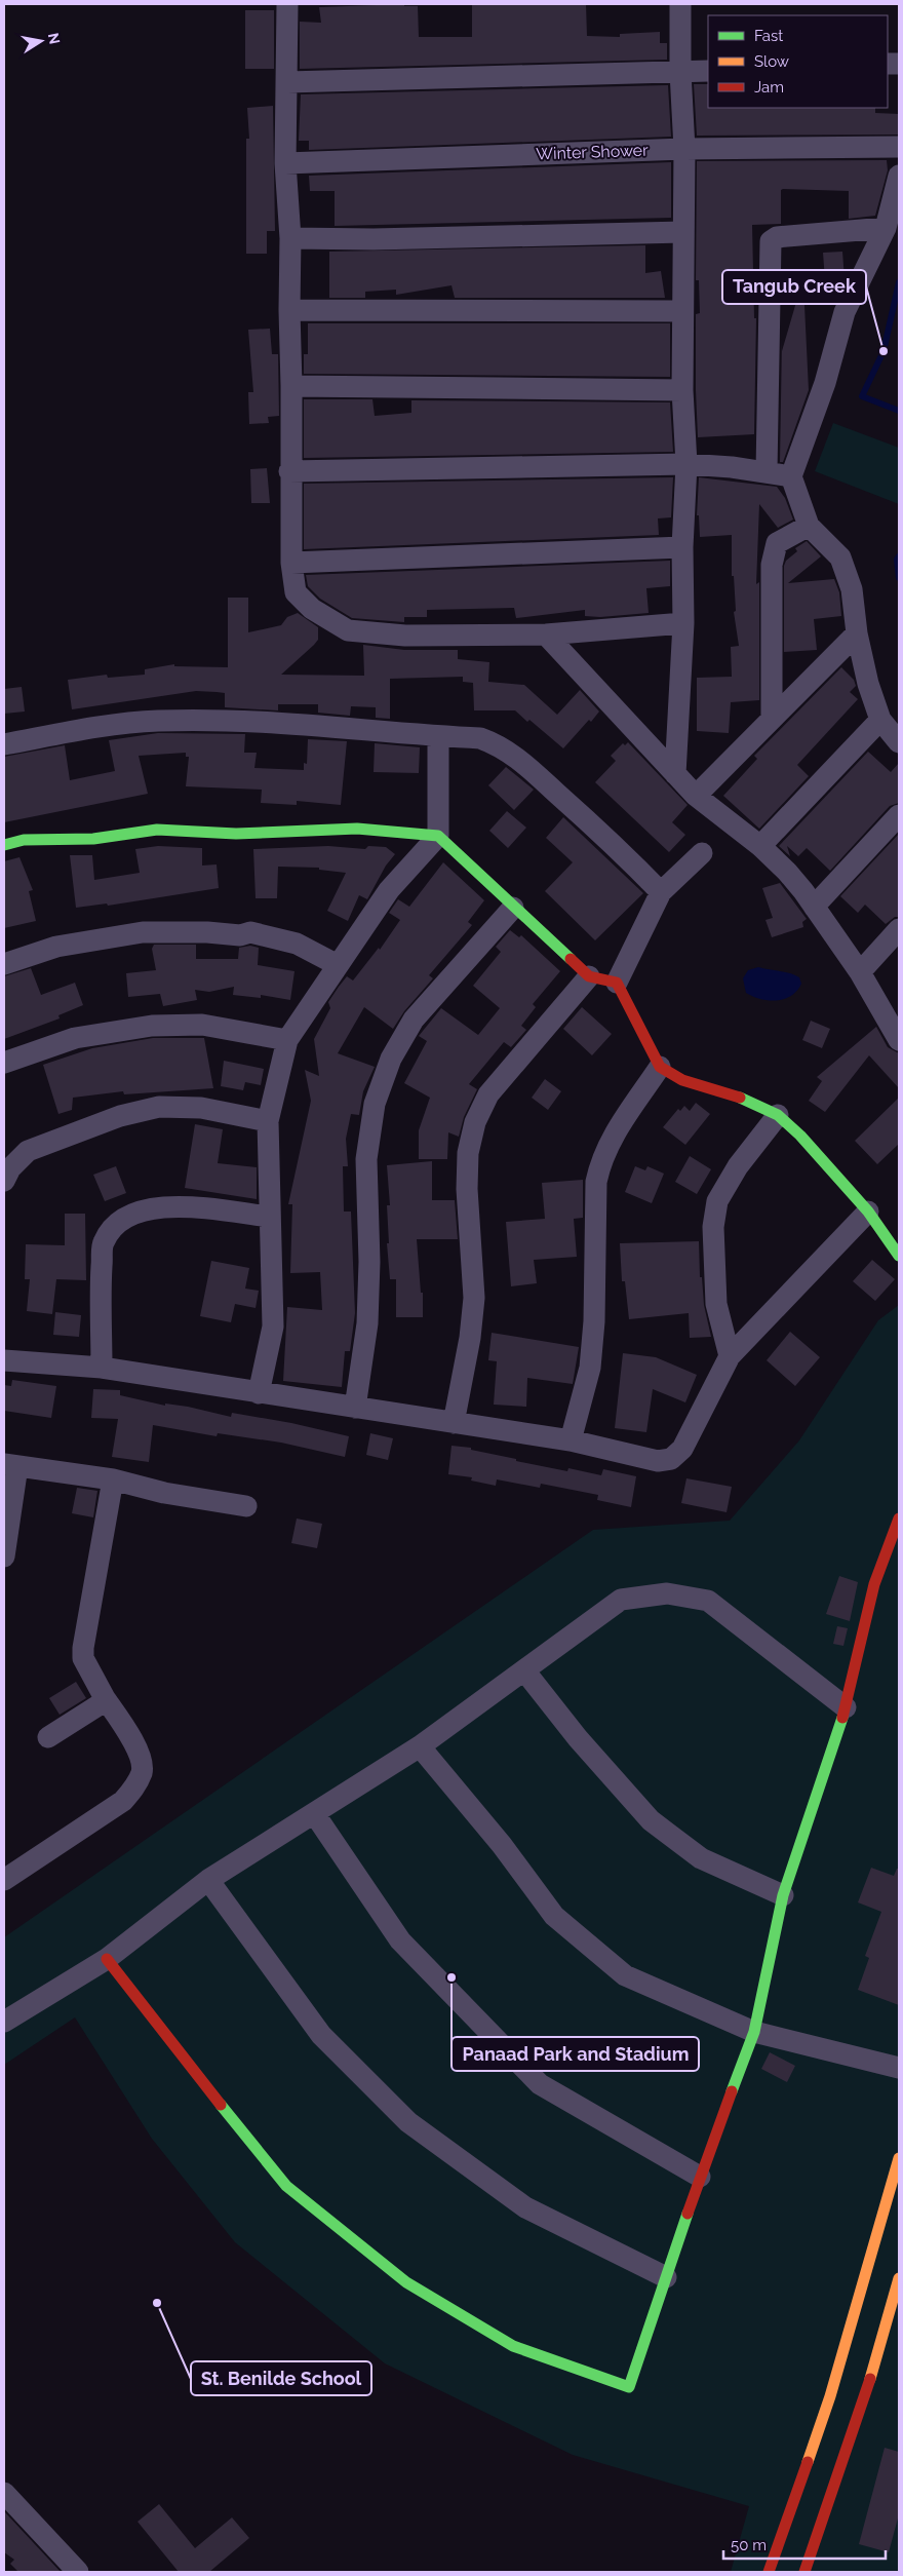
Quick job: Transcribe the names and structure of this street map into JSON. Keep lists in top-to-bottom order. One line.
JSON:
{"streets":{"street":["Winter Shower"]},"places":["Tangub Creek","Panaad Park and Stadium","St. Benilde School"],"legend":["Fast","Slow","Jam"],"scale_bar":"50 m","north":"right"}
